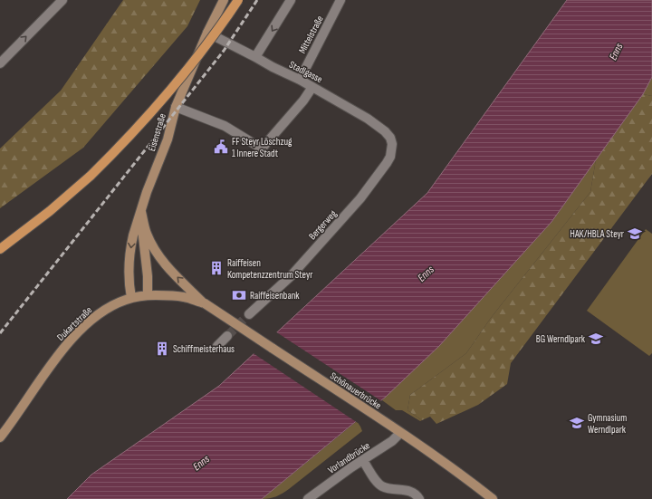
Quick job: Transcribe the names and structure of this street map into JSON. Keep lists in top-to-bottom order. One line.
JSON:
{"streets":{"main road":["Eisenstraße","Dukartstraße","Schönauerbrücke"],"street":["Mittelstraße","Stadlgasse","Bergerweg","Vorlandbrücke"]},"crossings":[["Mittelstraße","Stadlgasse"],["Stadlgasse","Eisenstraße"],["Stadlgasse","Bergerweg"],["Eisenstraße","Dukartstraße"],["Eisenstraße","Schönauerbrücke"],["Dukartstraße","Schönauerbrücke"],["Schönauerbrücke","Vorlandbrücke"]],"water":["Enns"],"places":{"public building":["FF Steyr Löschzug 1 Innere Stadt"],"school or university":["HAK/HBLA Steyr","BG Werndlpark","Gymnasium Werndlpark"],"building":["Raiffeisen Kompetenzzentrum Steyr","Schiffmeisterhaus"],"bank":["Raiffeisenbank"]}}
